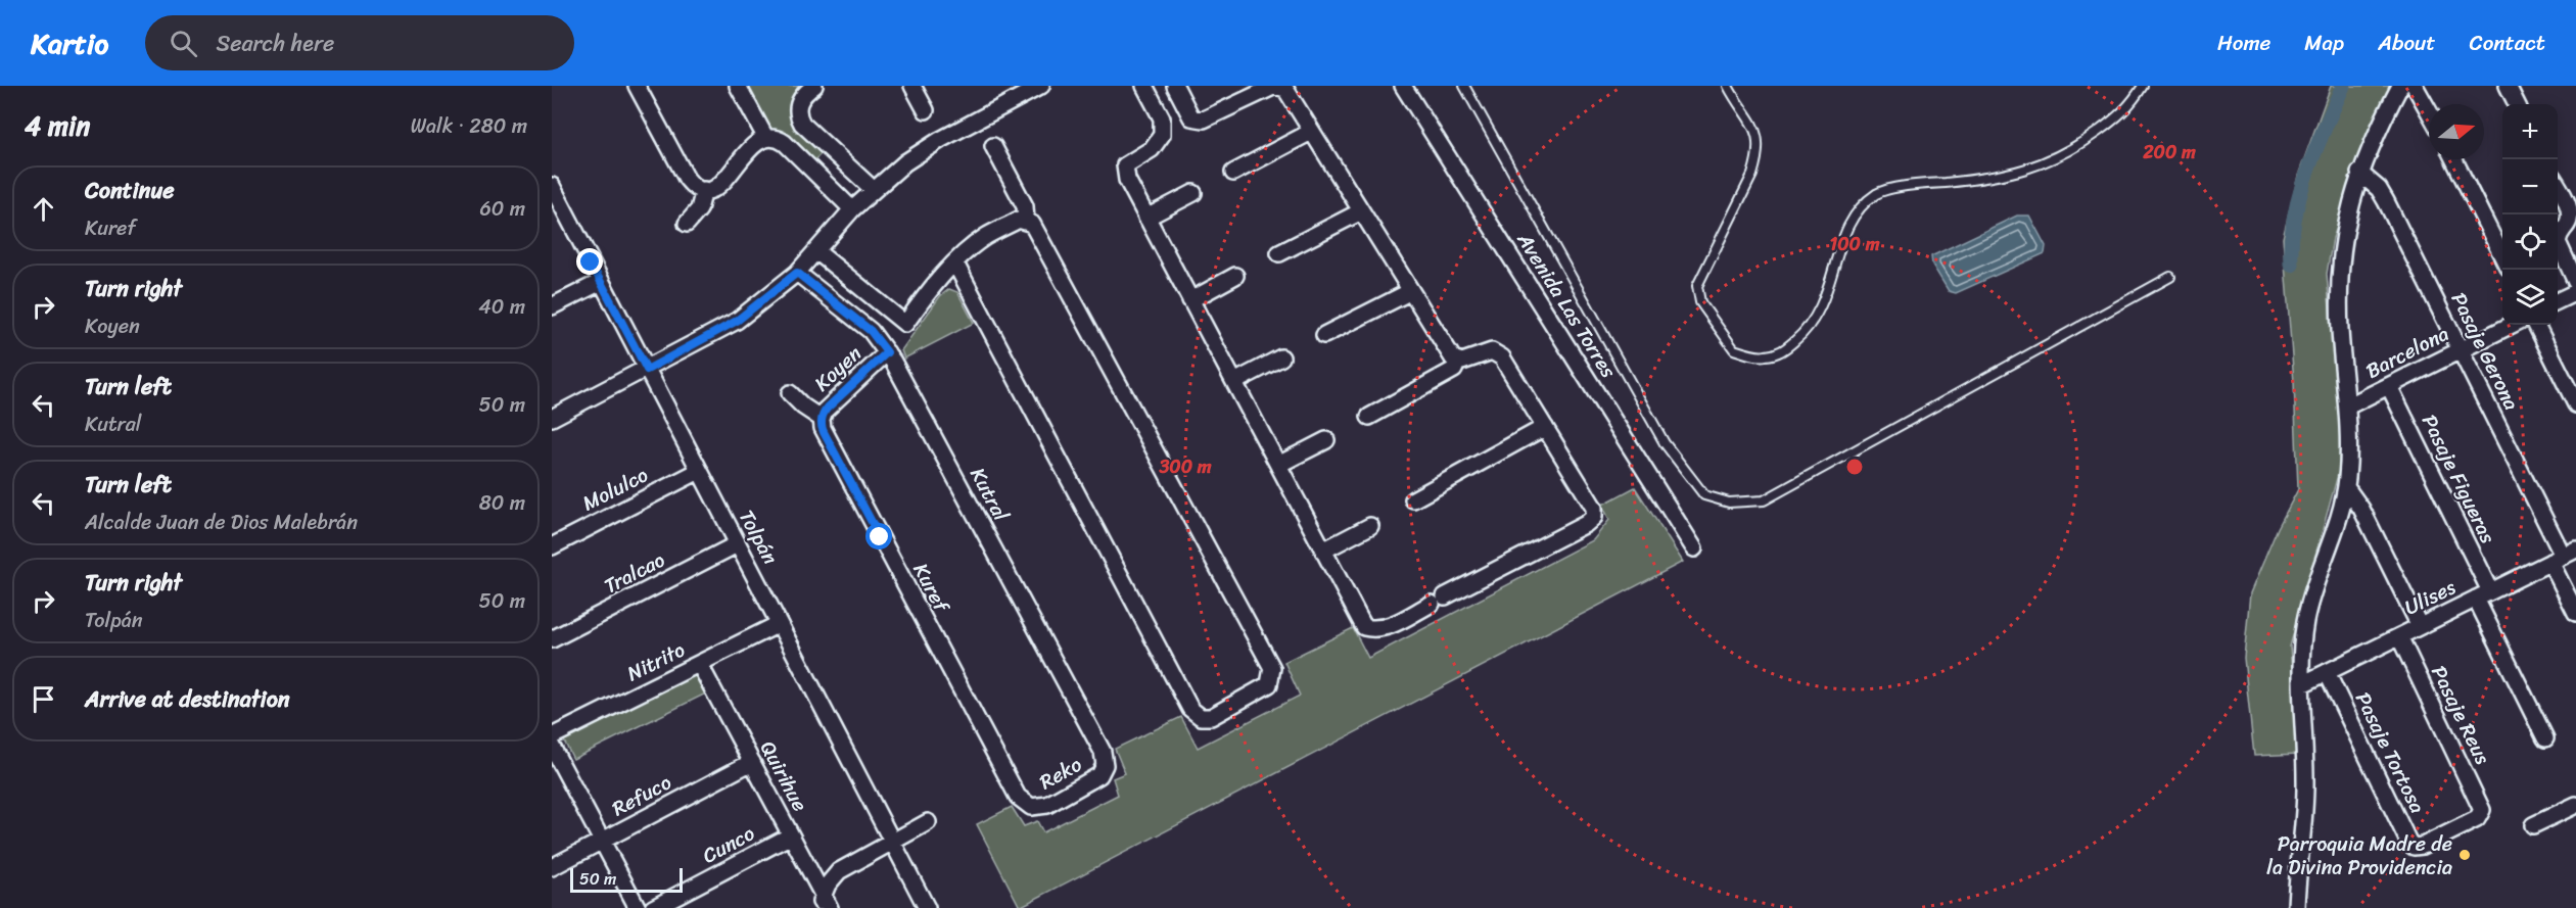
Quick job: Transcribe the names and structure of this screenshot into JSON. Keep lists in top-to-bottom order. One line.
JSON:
{"streets":{"street":["Avenida Las Torres","Pasaje Gerona","Barcelona","Koyen","Pasaje Figueras","Molulco","Kutral","Tolpán","Tralcao","Kuref","Ulises","Nitrito","Pasaje Reus","Pasaje Tortosa","Reko","Quirihue","Refuco","Cunco"]},"crossings":[["Pasaje Gerona","Barcelona"],["Pasaje Gerona","Ulises"],["Barcelona","Pasaje Figueras"],["Koyen","Kutral"],["Koyen","Kuref"],["Pasaje Figueras","Ulises"],["Molulco","Tolpán"],["Kutral","Reko"],["Tolpán","Tralcao"],["Tolpán","Nitrito"],["Kuref","Reko"],["Ulises","Pasaje Reus"],["Ulises","Pasaje Tortosa"],["Nitrito","Quirihue"],["Pasaje Reus","Pasaje Tortosa"],["Quirihue","Refuco"],["Quirihue","Cunco"]],"places":["Parroquia Madre de la Divina Providencia"],"scale_bar":"50 m","north":"right","page":{"header":"Kartio","search":"Search here","nav":["Home","Map","About","Contact"],"heading":["4 min","Walk · 280 m"],"map_buttons":["+","−"],"list":[["Continue","Kuref","60 m"],["Turn right","Koyen","40 m"],["Turn left","Kutral","50 m"],["Turn left","Alcalde Juan de Dios Malebrán","80 m"],["Turn right","Tolpán","50 m"],"Arrive at destination"],"scale":"50 m"},"rings":["200 m","100 m","300 m"]}
